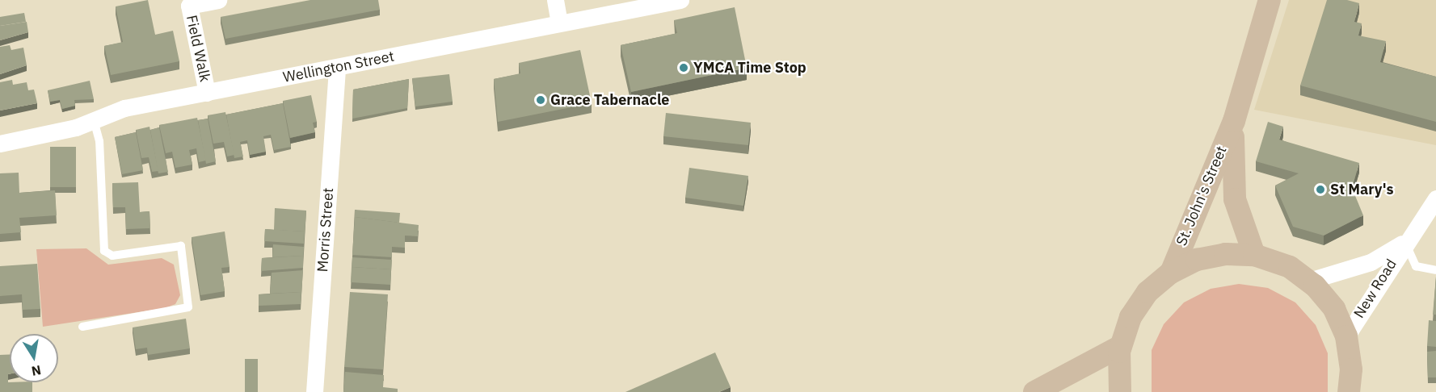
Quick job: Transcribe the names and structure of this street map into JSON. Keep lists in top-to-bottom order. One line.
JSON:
{"streets":{"street":["Field Walk","Wellington Street","St. John's Street","Morris Street","New Road"]},"crossings":[["Field Walk","Wellington Street"],["Wellington Street","Morris Street"]],"places":["YMCA Time Stop","Grace Tabernacle","St Mary's"],"north":"bottom"}
